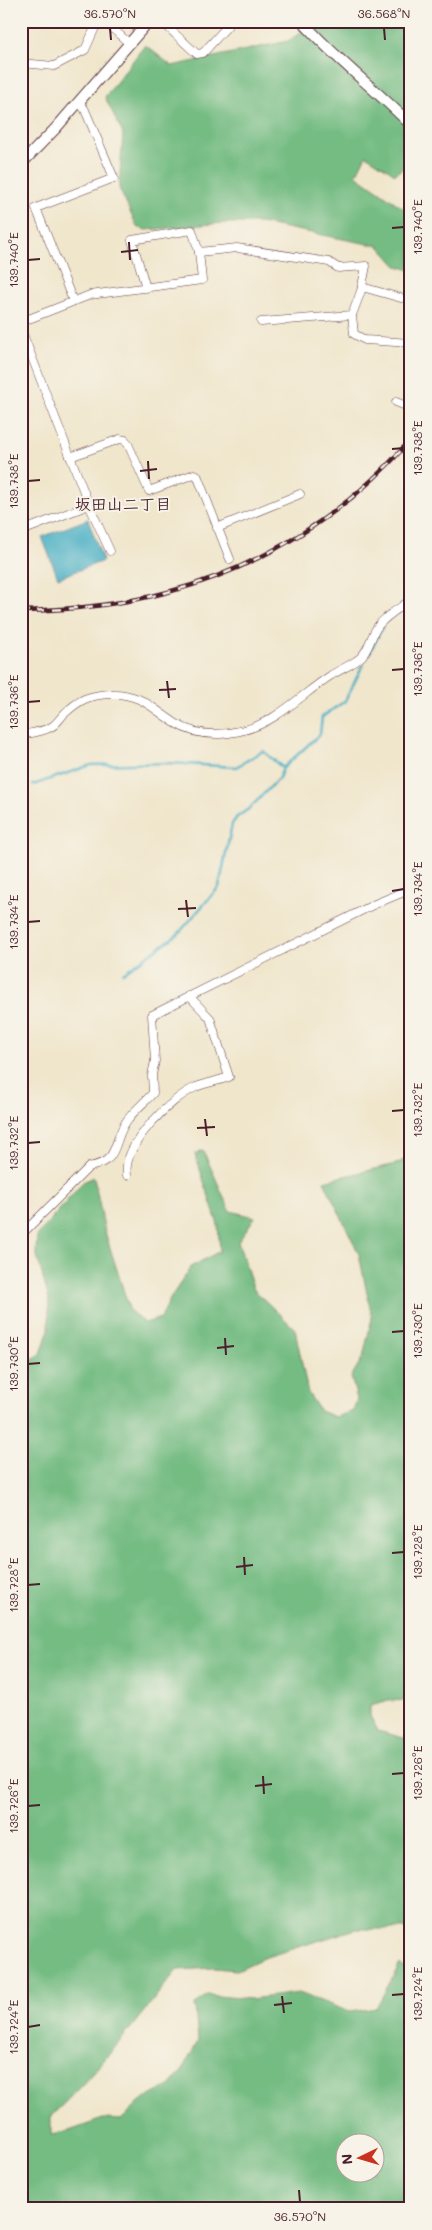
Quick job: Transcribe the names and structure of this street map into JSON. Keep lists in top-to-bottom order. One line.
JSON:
{"districts":["坂田山二丁目"],"north":"left","coordinates":["36.570°N","36.568°N","139.740°E","139.738°E","139.736°E","139.734°E","139.732°E","139.730°E","139.728°E","139.726°E","139.724°E"]}
